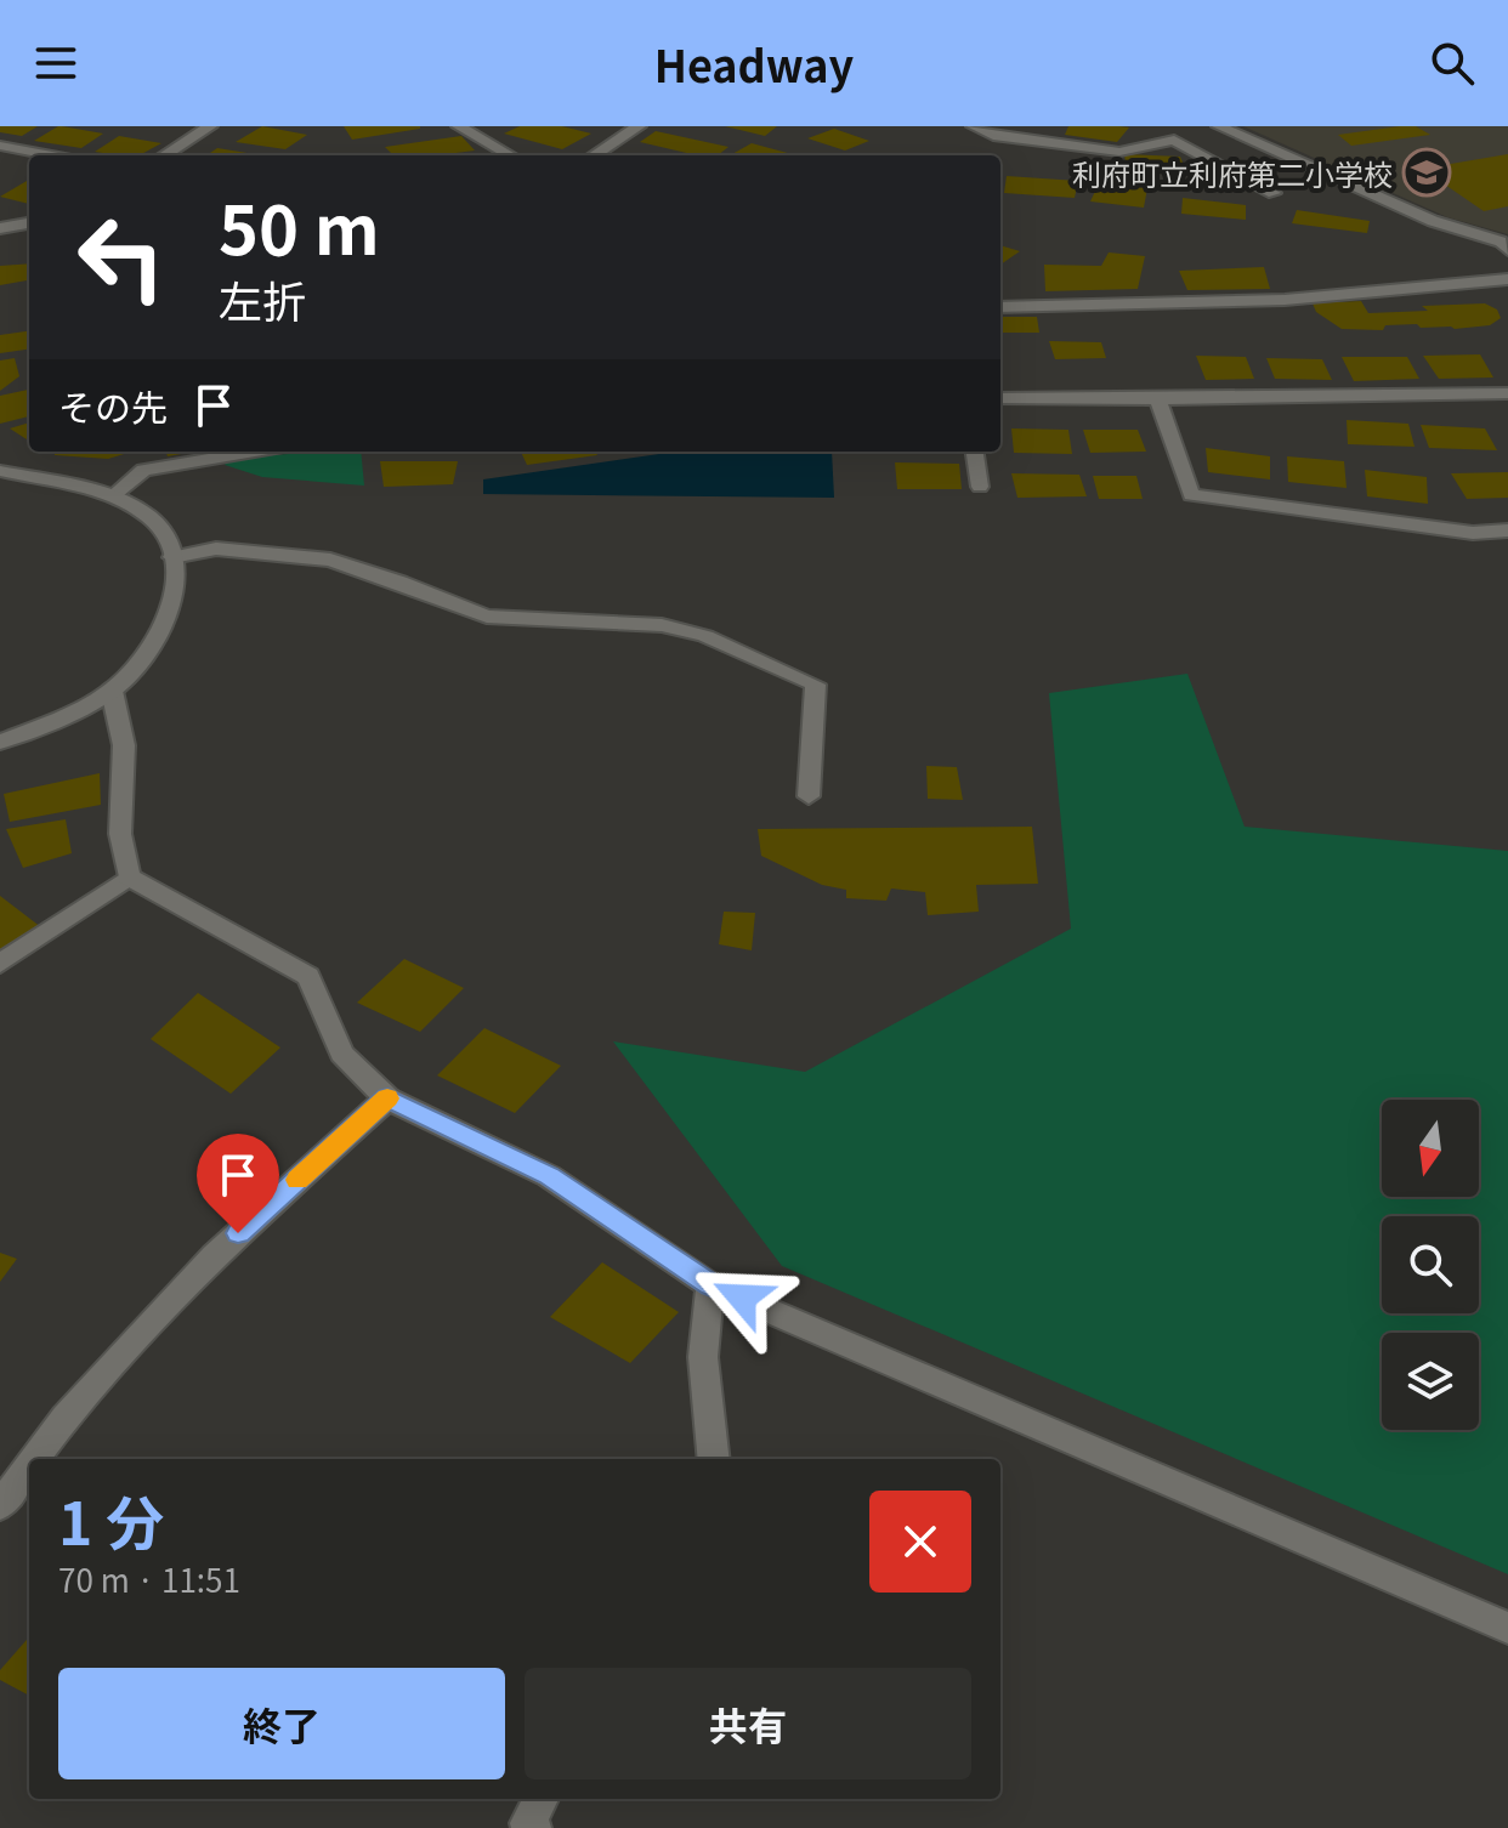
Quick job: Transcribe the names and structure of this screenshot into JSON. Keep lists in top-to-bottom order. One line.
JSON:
{"places":{"school or university":["利府町立利府第二小学校"]},"north":"bottom","page":{"header":"Headway","turn":["50 m","左折"],"then":"その先","heading":["1 分","70 m · 11:51"],"buttons":["終了","共有"]}}
